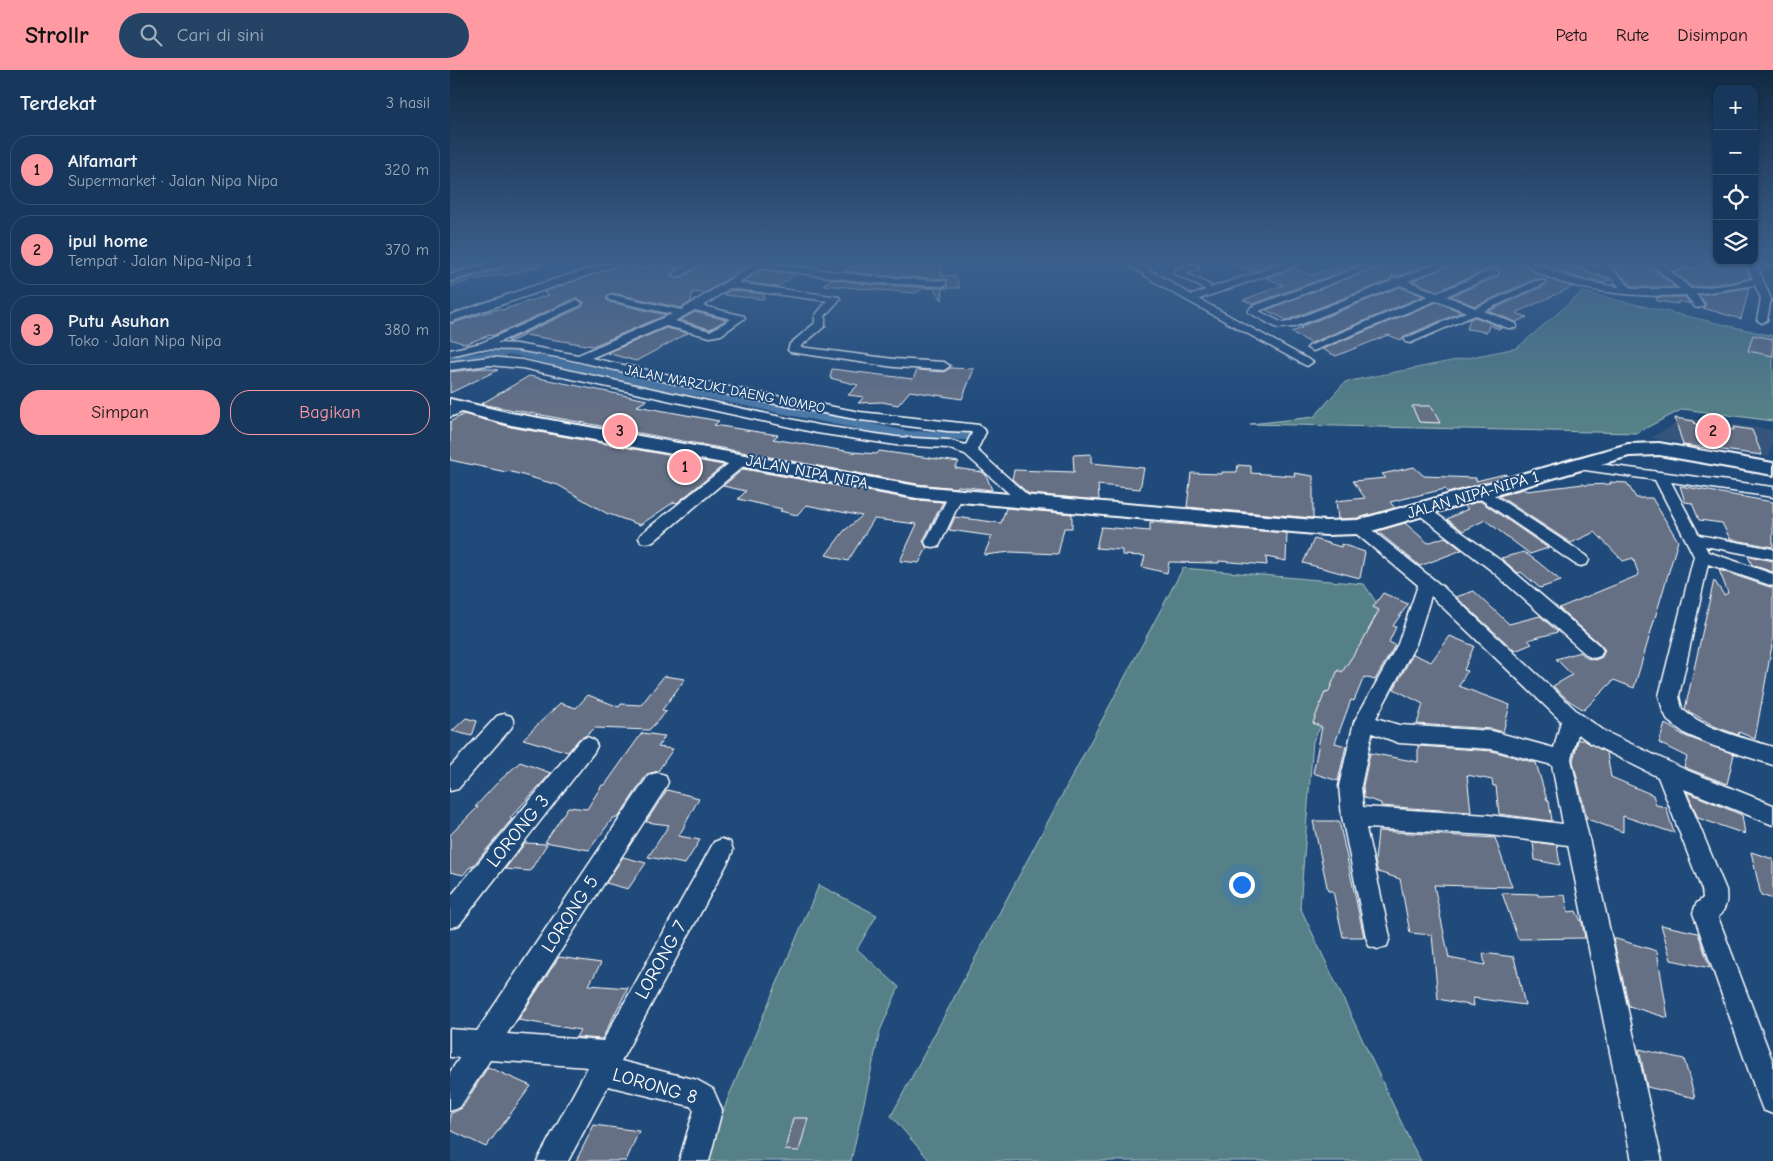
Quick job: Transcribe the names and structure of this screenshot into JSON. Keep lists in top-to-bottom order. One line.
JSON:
{"streets":{"street":["JALAN MARZUKI DAENG NOMPO","JALAN NIPA NIPA","JALAN NIPA-NIPA 1","LORONG 3","LORONG 5","LORONG 7","LORONG 8"]},"crossings":[["JALAN NIPA NIPA","JALAN NIPA-NIPA 1"],["LORONG 7","LORONG 8"]],"page":{"header":"Strollr","search":"Cari di sini","nav":["Peta","Rute","Disimpan"],"heading":["Terdekat","3 hasil"],"map_buttons":["+","−"],"list":[{"mark":"1","name":"Alfamart","note":"Supermarket · Jalan Nipa Nipa","value":"320 m"},{"mark":"2","name":"ipul home","note":"Tempat · Jalan Nipa-Nipa 1","value":"370 m"},{"mark":"3","name":"Putu Asuhan","note":"Toko · Jalan Nipa Nipa","value":"380 m"}],"buttons":["Simpan","Bagikan"],"pins":["2","3","1"]}}
